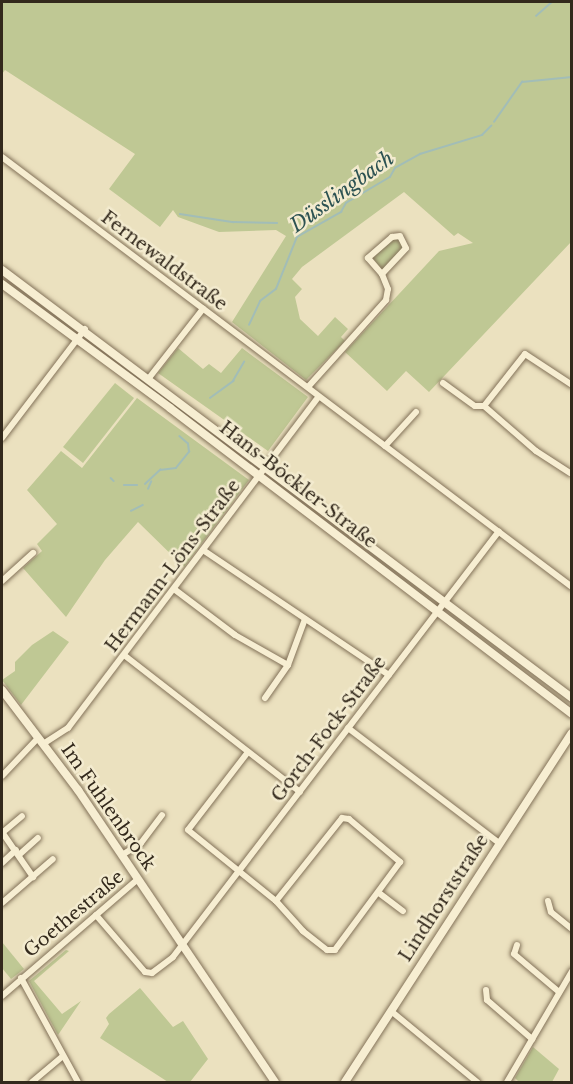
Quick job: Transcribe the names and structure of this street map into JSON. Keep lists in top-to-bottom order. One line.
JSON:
{"streets":{"main road":["Hans-Böckler-Straße","Im Fuhlenbrock","Lindhorststraße"],"street":["Fernewaldstraße","Hermann-Löns-Straße","Gorch-Fock-Straße","Goethestraße"]},"crossings":[["Fernewaldstraße","Hermann-Löns-Straße"],["Fernewaldstraße","Gorch-Fock-Straße"],["Hans-Böckler-Straße","Hermann-Löns-Straße"],["Hans-Böckler-Straße","Gorch-Fock-Straße"],["Hermann-Löns-Straße","Im Fuhlenbrock"],["Gorch-Fock-Straße","Im Fuhlenbrock"],["Im Fuhlenbrock","Goethestraße"]],"water":["Düsslingbach"]}
